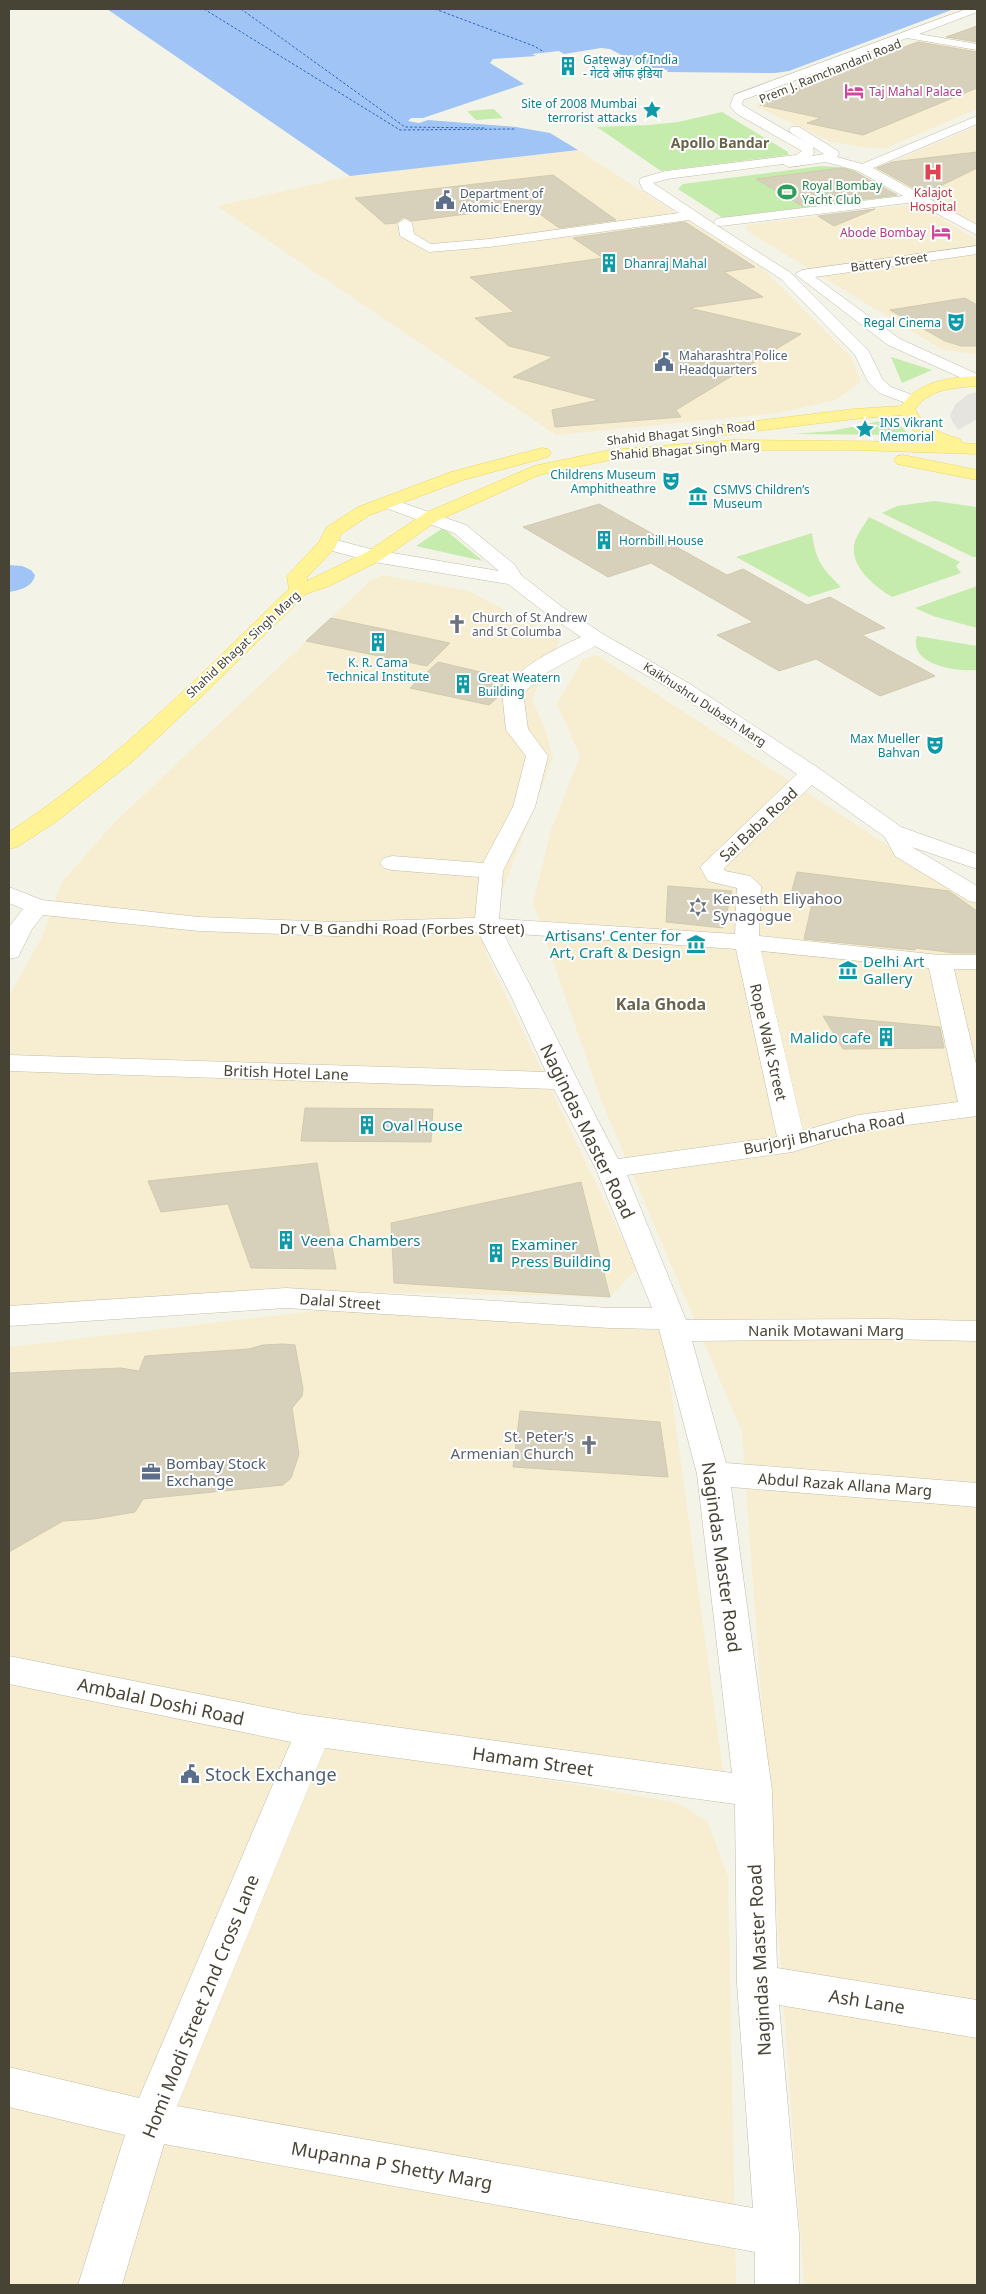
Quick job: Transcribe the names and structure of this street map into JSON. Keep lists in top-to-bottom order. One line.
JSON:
{"streets":{"main road":["Shahid Bhagat Singh Road","Shahid Bhagat Singh Marg"],"street":["Prem J. Ramchandani Road","Battery Street","Kaikhushru Dubash Marg","Sai Baba Road","Dr V B Gandhi Road (Forbes Street)","Rope Walk Street","British Hotel Lane","Nagindas Master Road","Burjorji Bharucha Road","Dalal Street","Nanik Motawani Marg","Abdul Razak Allana Marg","Ambalal Doshi Road","Hamam Street","Ash Lane","Homi Modi Street 2nd Cross Lane","Mupanna P Shetty Marg"]},"crossings":[["Shahid Bhagat Singh Road","Shahid Bhagat Singh Marg"],["Shahid Bhagat Singh Road","Kaikhushru Dubash Marg"],["Shahid Bhagat Singh Marg","Kaikhushru Dubash Marg"],["Kaikhushru Dubash Marg","Sai Baba Road"],["Sai Baba Road","Dr V B Gandhi Road (Forbes Street)"],["Sai Baba Road","Rope Walk Street"],["Dr V B Gandhi Road (Forbes Street)","Rope Walk Street"],["Dr V B Gandhi Road (Forbes Street)","Nagindas Master Road"],["Rope Walk Street","Burjorji Bharucha Road"],["British Hotel Lane","Nagindas Master Road"],["Nagindas Master Road","Burjorji Bharucha Road"],["Nagindas Master Road","Dalal Street"],["Nagindas Master Road","Nanik Motawani Marg"],["Nagindas Master Road","Abdul Razak Allana Marg"],["Nagindas Master Road","Hamam Street"],["Nagindas Master Road","Ash Lane"],["Nagindas Master Road","Mupanna P Shetty Marg"],["Dalal Street","Nanik Motawani Marg"],["Ambalal Doshi Road","Hamam Street"],["Ambalal Doshi Road","Homi Modi Street 2nd Cross Lane"],["Hamam Street","Homi Modi Street 2nd Cross Lane"],["Homi Modi Street 2nd Cross Lane","Mupanna P Shetty Marg"]],"districts":["Apollo Bandar","Kala Ghoda"],"places":{"building":["Gateway of India - गेटवे ऑफ इंडिया","Dhanraj Mahal","Hornbill House","K. R. Cama Technical Institute","Great Weatern Building","Malido cafe","Oval House","Veena Chambers","Examiner Press Building"],"hotel":["Taj Mahal Palace","Abode Bombay"],"place":["Site of 2008 Mumbai terrorist attacks","INS Vikrant Memorial"],"hospital":["Kalajot Hospital"],"sports":["Royal Bombay Yacht Club"],"public building":["Department of Atomic Energy","Maharashtra Police Headquarters","Stock Exchange"],"theatre":["Regal Cinema","Childrens Museum Amphitheathre","Max Mueller Bahvan"],"museum":["CSMVS Children’s Museum","Artisans' Center for Art, Craft & Design","Delhi Art Gallery"],"church":["Church of St Andrew and St Columba","St. Peter's Armenian Church"],"synagogue":["Keneseth Eliyahoo Synagogue"],"office":["Bombay Stock Exchange"]}}
